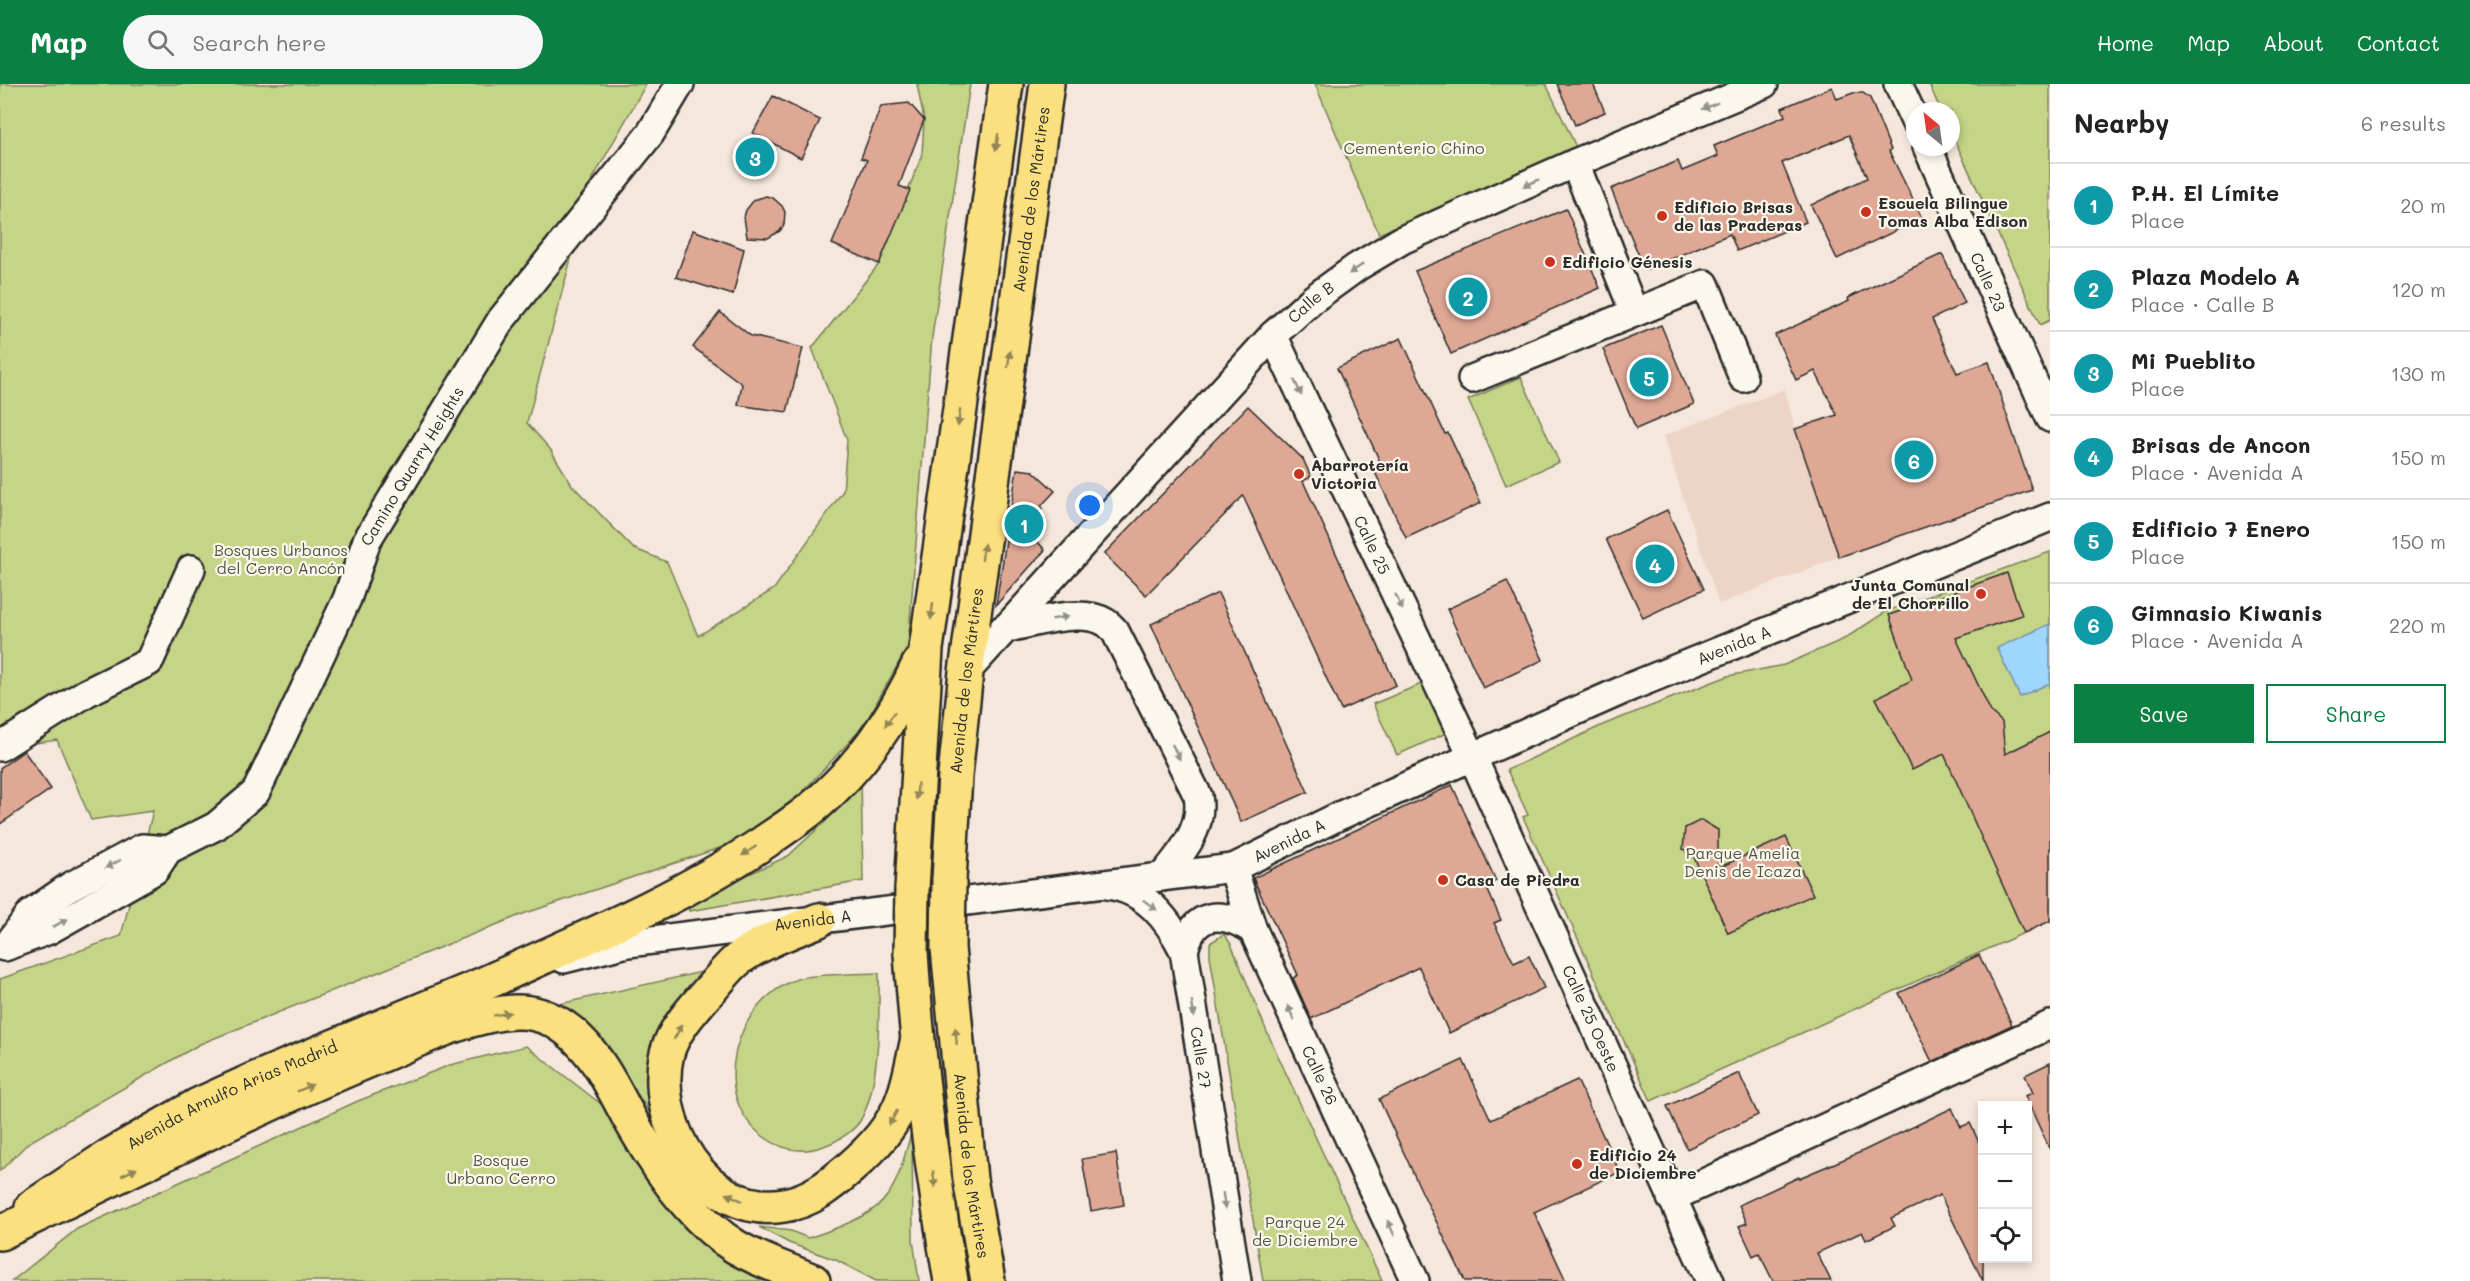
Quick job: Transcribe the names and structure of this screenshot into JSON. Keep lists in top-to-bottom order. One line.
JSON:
{"streets":{"main road":["Avenida de los Mártires","Avenida Arnulfo Arias Madrid"],"street":["Calle 23","Calle B","Camino Quarry Heights","Calle 25","Avenida A","Calle 25 Oeste","Calle 27","Calle 26"]},"crossings":[["Avenida de los Mártires","Calle B"],["Calle B","Calle 25"],["Calle 25","Avenida A"],["Calle 25","Calle 25 Oeste"],["Avenida A","Calle 25 Oeste"],["Avenida A","Calle 27"],["Avenida A","Calle 26"],["Avenida A","Avenida Arnulfo Arias Madrid"]],"one_way":["Calle 25","Calle 27","Calle 26","Avenida Arnulfo Arias Madrid"],"parks":["Cementerio Chino","Bosques Urbanos del Cerro Ancón","Parque Amelia Denis de Icaza","Bosque Urbano Cerro","Parque 24 de Diciembre"],"places":["Escuela Bilingue Tomas Alba Edison","Edificio Brisas de las Praderas","Edificio Génesis","Abarrotería Victoria","Junta Comunal de El Chorrillo","Casa de Piedra","Edificio 24 de Diciembre"],"north":"top left","page":{"header":"Map","search":"Search here","nav":["Home","Map","About","Contact"],"heading":["Nearby","6 results"],"pins":["3","2","5","6","1","4"],"list":[{"mark":"1","name":"P.H. El Límite","note":"Place","value":"20 m"},{"mark":"2","name":"Plaza Modelo A","note":"Place · Calle B","value":"120 m"},{"mark":"3","name":"Mi Pueblito","note":"Place","value":"130 m"},{"mark":"4","name":"Brisas de Ancon","note":"Place · Avenida A","value":"150 m"},{"mark":"5","name":"Edificio 7 Enero","note":"Place","value":"150 m"},{"mark":"6","name":"Gimnasio Kiwanis","note":"Place · Avenida A","value":"220 m"}],"buttons":["Save","Share"],"map_buttons":["+","−"]}}
